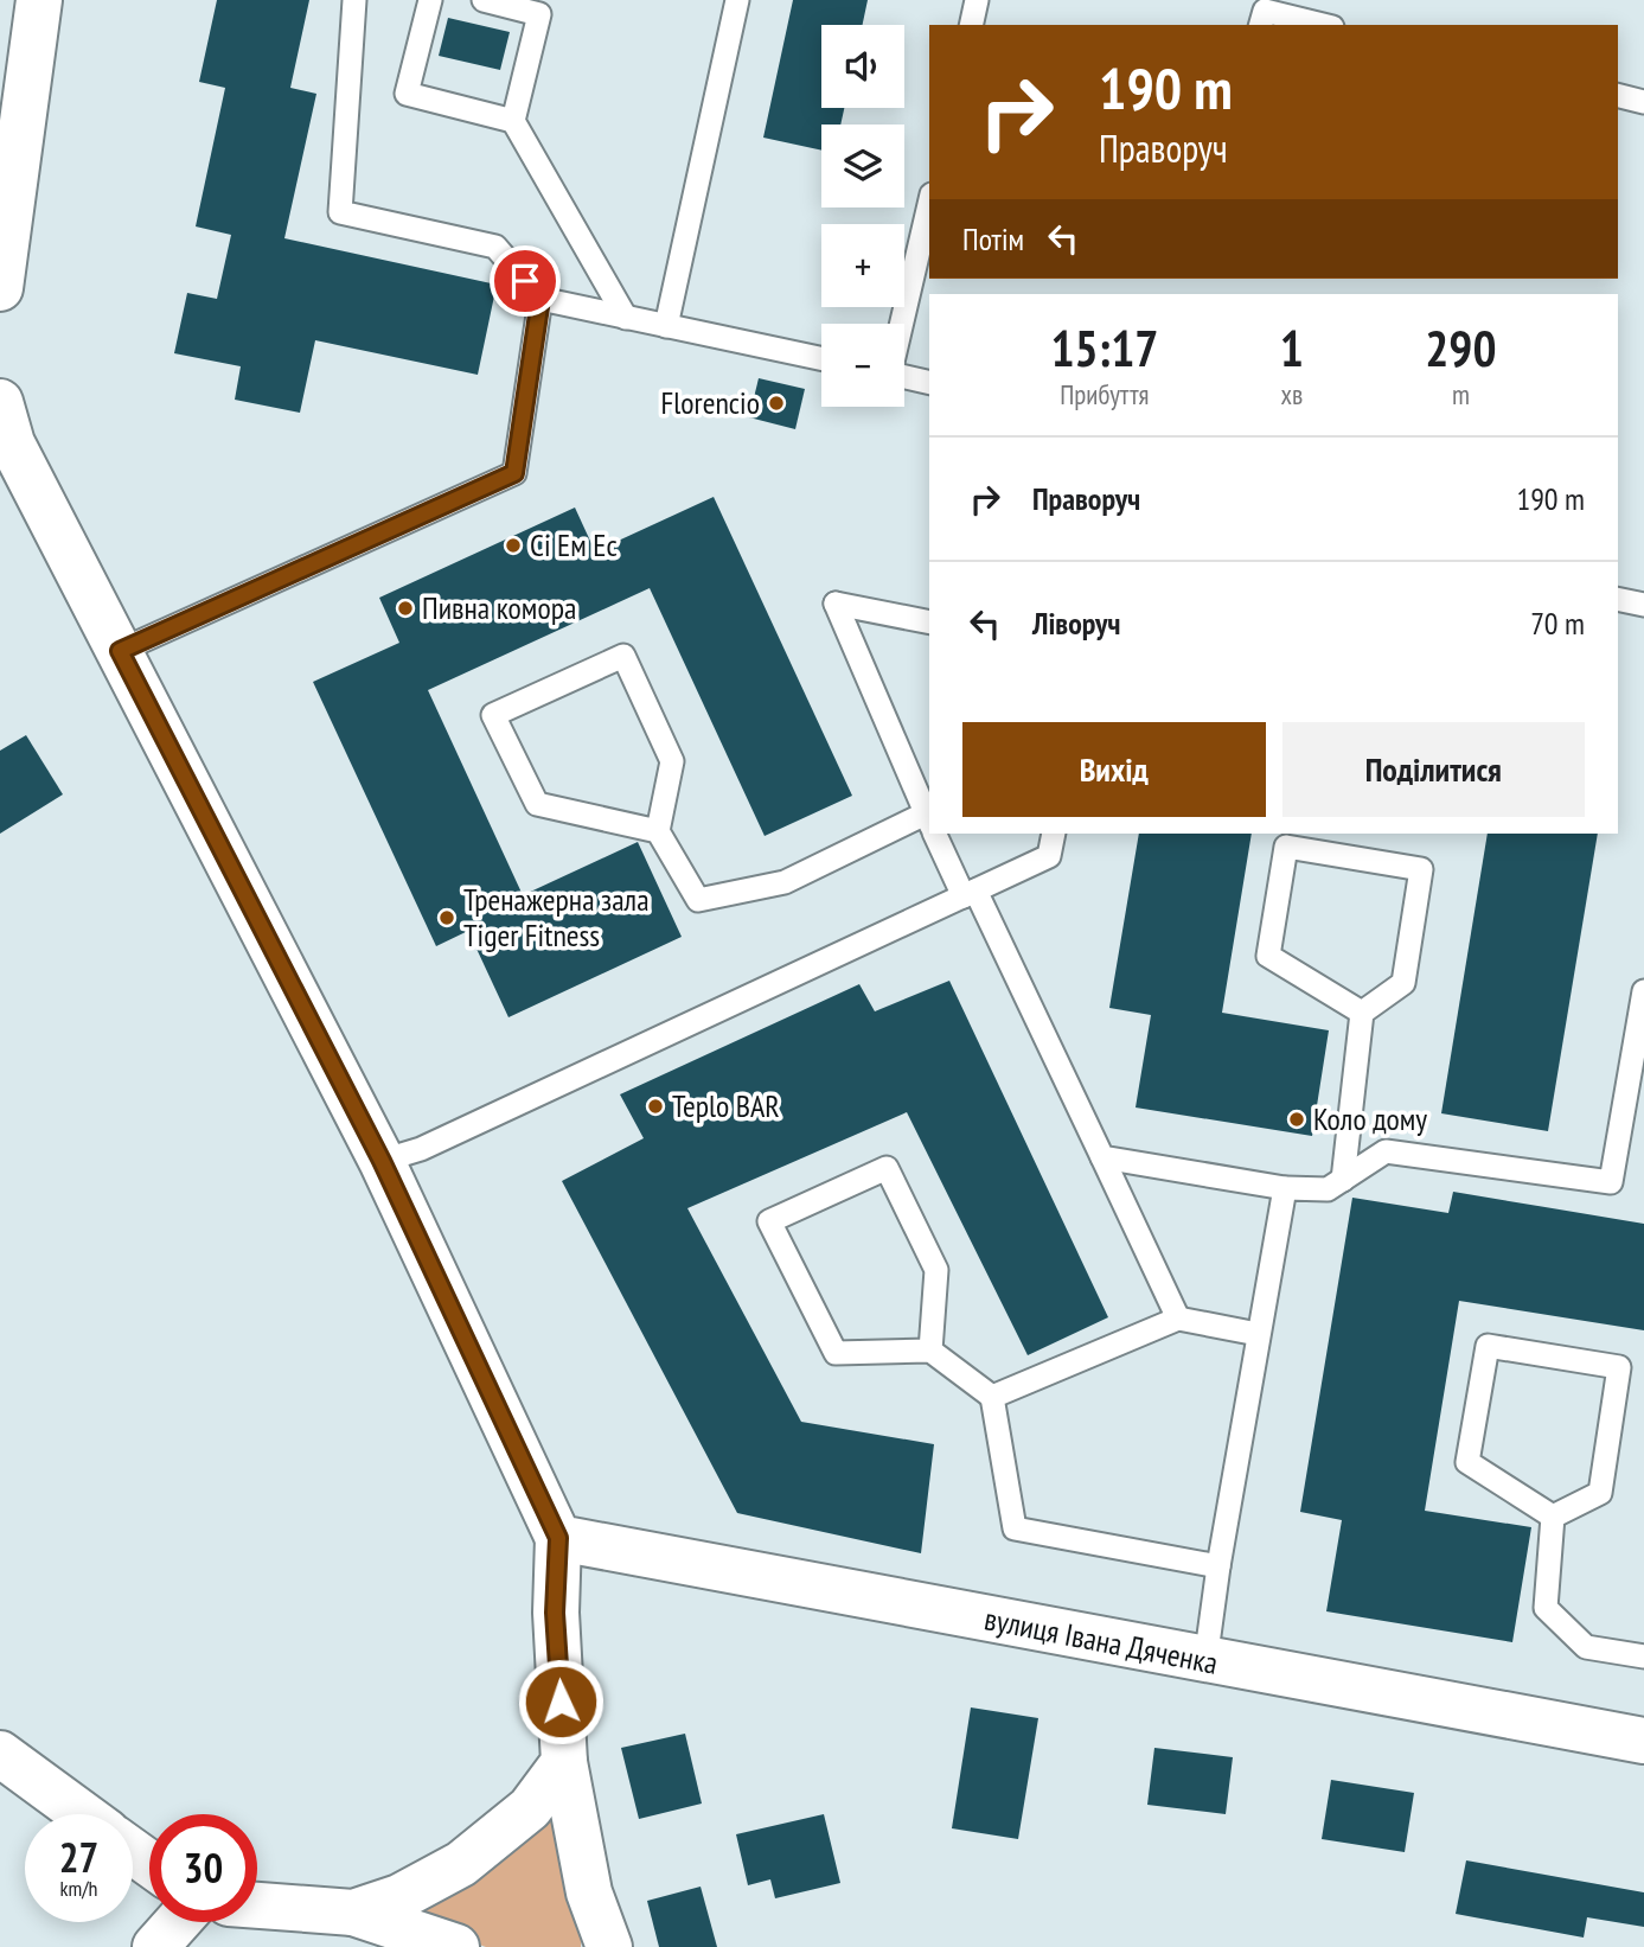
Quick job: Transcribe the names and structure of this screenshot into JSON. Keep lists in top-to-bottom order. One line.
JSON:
{"streets":{"street":["вулиця Івана Дяченка"]},"places":["Florencio","Сі Ем Ес","Пивна комора","Тренажерна зала Tiger Fitness","Teplo BAR","Коло дому"],"page":{"map_buttons":["+","−"],"turn":["190 m","Праворуч"],"then":"Потім","eta":["15:17","Прибуття","1","хв","290","m"],"list":[{"name":"Праворуч","value":"190 m"},{"name":"Ліворуч","value":"70 m"}],"buttons":["Вихід","Поділитися"],"speed":"27 km/h","limit":"30"}}
